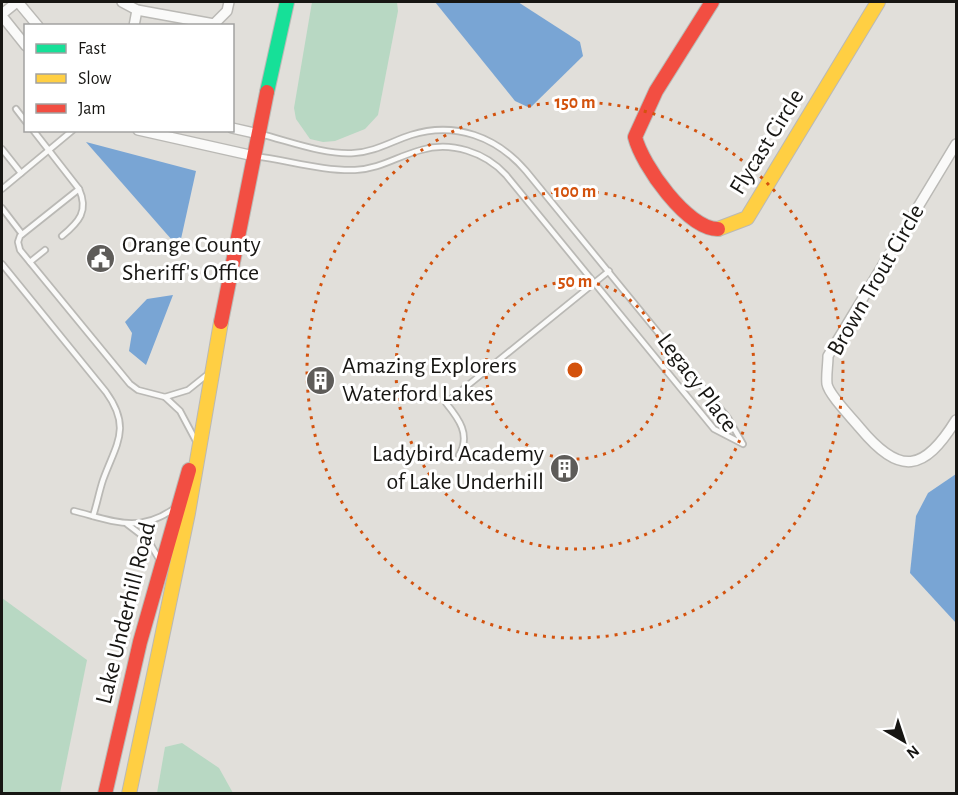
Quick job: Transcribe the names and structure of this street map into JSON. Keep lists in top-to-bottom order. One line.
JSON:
{"streets":{"street":["Flycast Circle","Brown Trout Circle","Lake Underhill Road"],"lane":["Legacy Place"]},"crossings":[["Legacy Place","Lake Underhill Road"]],"places":{"public building":["Orange County Sheriff's Office"],"building":["Amazing Explorers Waterford Lakes","Ladybird Academy of Lake Underhill"]},"legend":["Fast","Slow","Jam"],"north":"bottom right","rings":["150 m","100 m","50 m"]}
